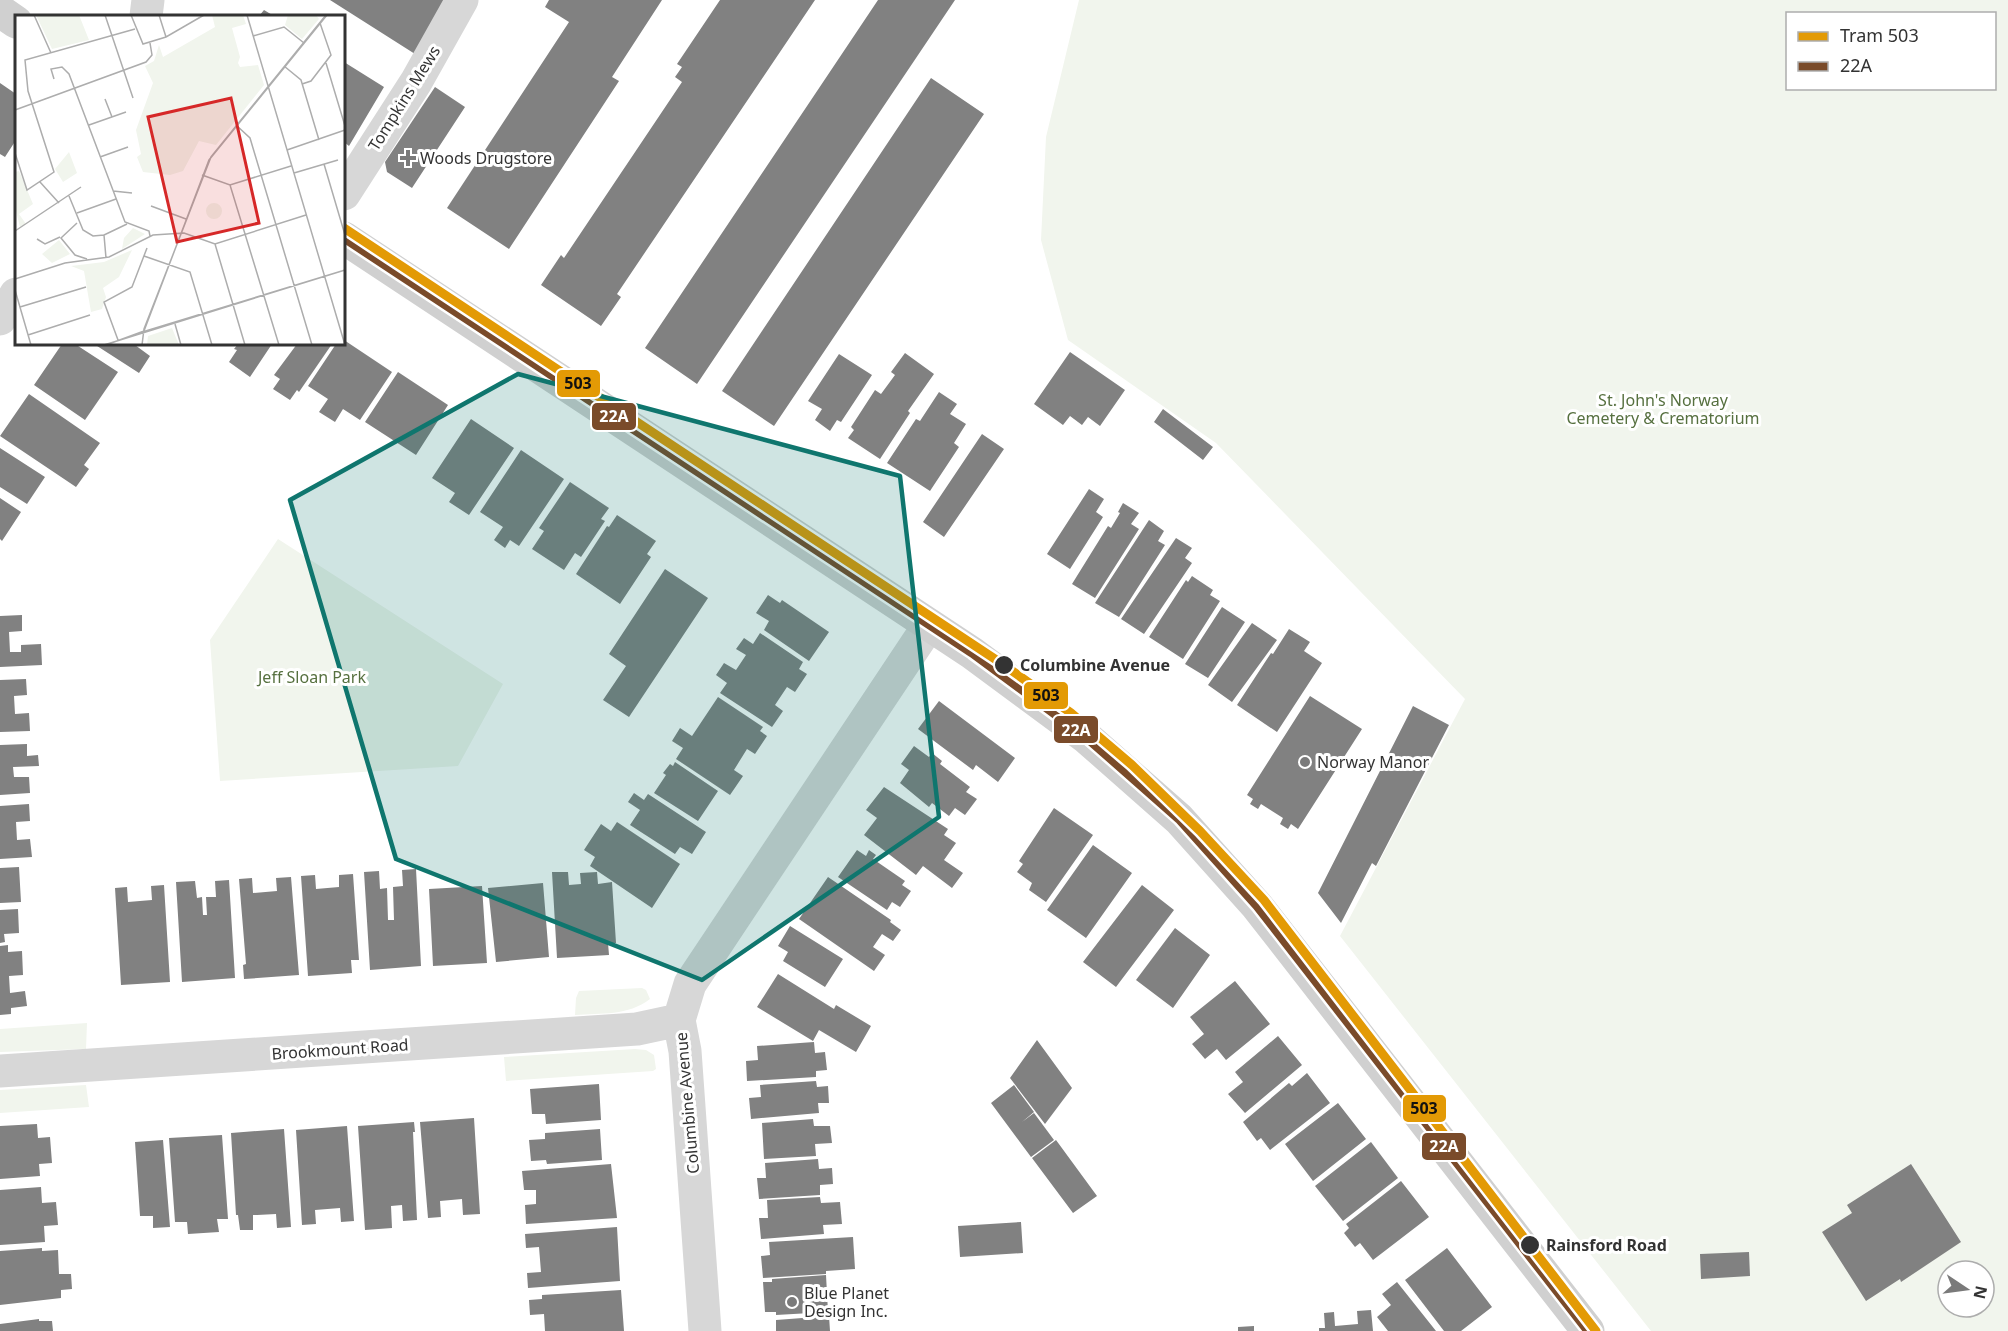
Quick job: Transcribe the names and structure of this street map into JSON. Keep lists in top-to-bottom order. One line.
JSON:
{"streets":{"street":["Tompkins Mews","Brookmount Road","Columbine Avenue"]},"crossings":[["Brookmount Road","Columbine Avenue"]],"parks":["St. John's Norway Cemetery & Crematorium","Jeff Sloan Park"],"places":{"health":["Woods Drugstore"],"other":["Columbine Avenue","Norway Manor","Rainsford Road","Blue Planet Design Inc."]},"lines":["tram line 503","transit line 22A"],"legend":["Tram 503","22A"],"north":"right"}
